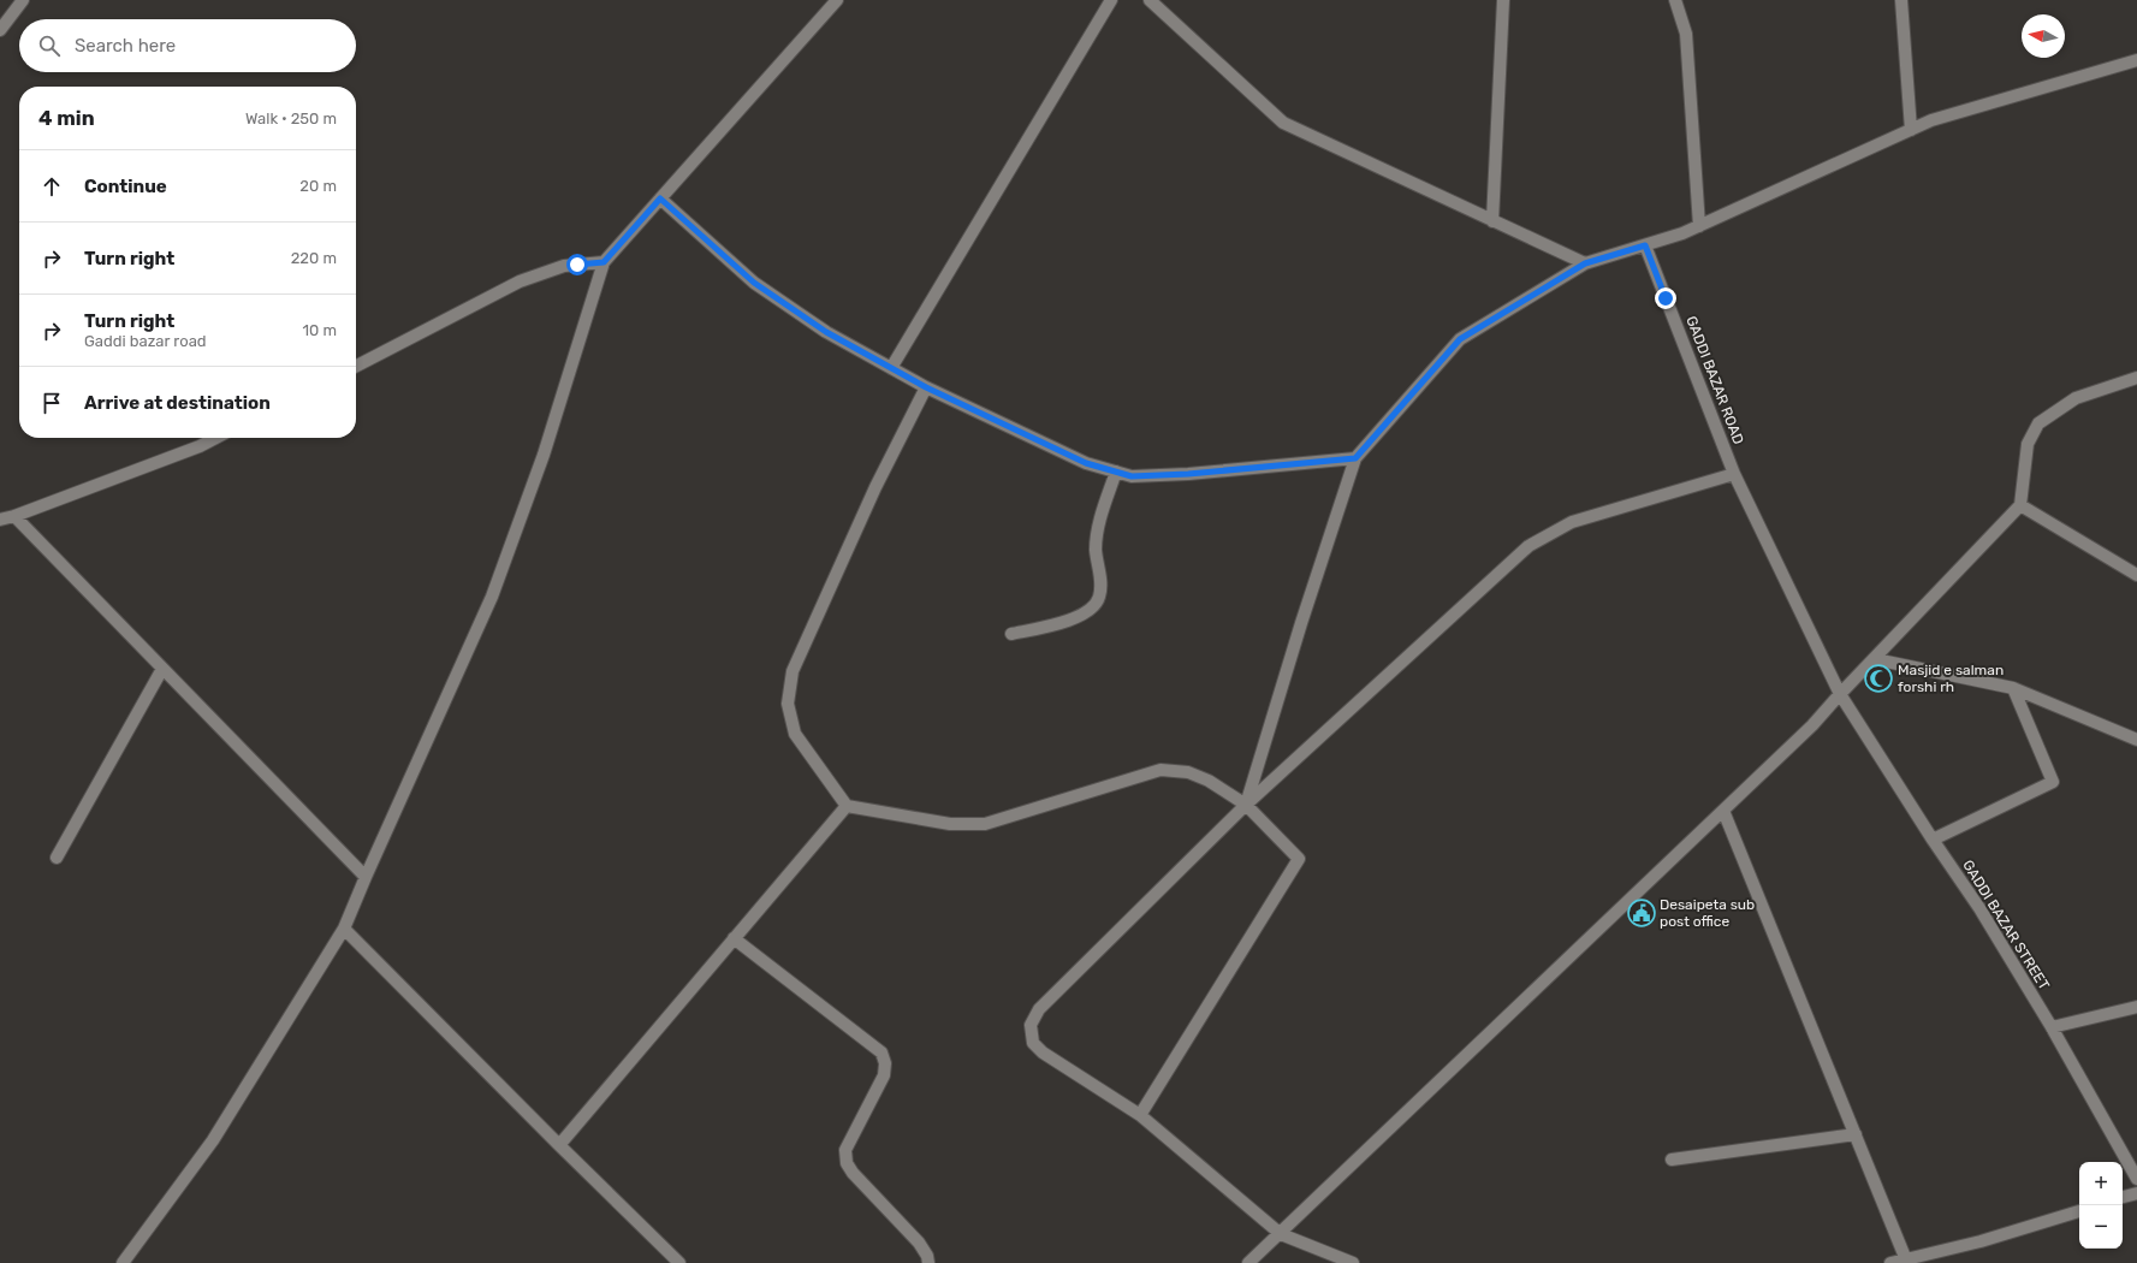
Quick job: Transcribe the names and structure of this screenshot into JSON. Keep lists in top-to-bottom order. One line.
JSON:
{"streets":{"street":["GADDI BAZAR ROAD","GADDI BAZAR STREET"]},"crossings":[["GADDI BAZAR ROAD","GADDI BAZAR STREET"]],"places":{"mosque":["Masjid e salman forshi rh"],"public building":["Desaipeta sub post office"]},"north":"left","page":{"search":"Search here","heading":["4 min","Walk · 250 m"],"list":[["Continue","20 m"],["Turn right","220 m"],["Turn right","Gaddi bazar road","10 m"],"Arrive at destination"],"map_buttons":["+","−"]}}
